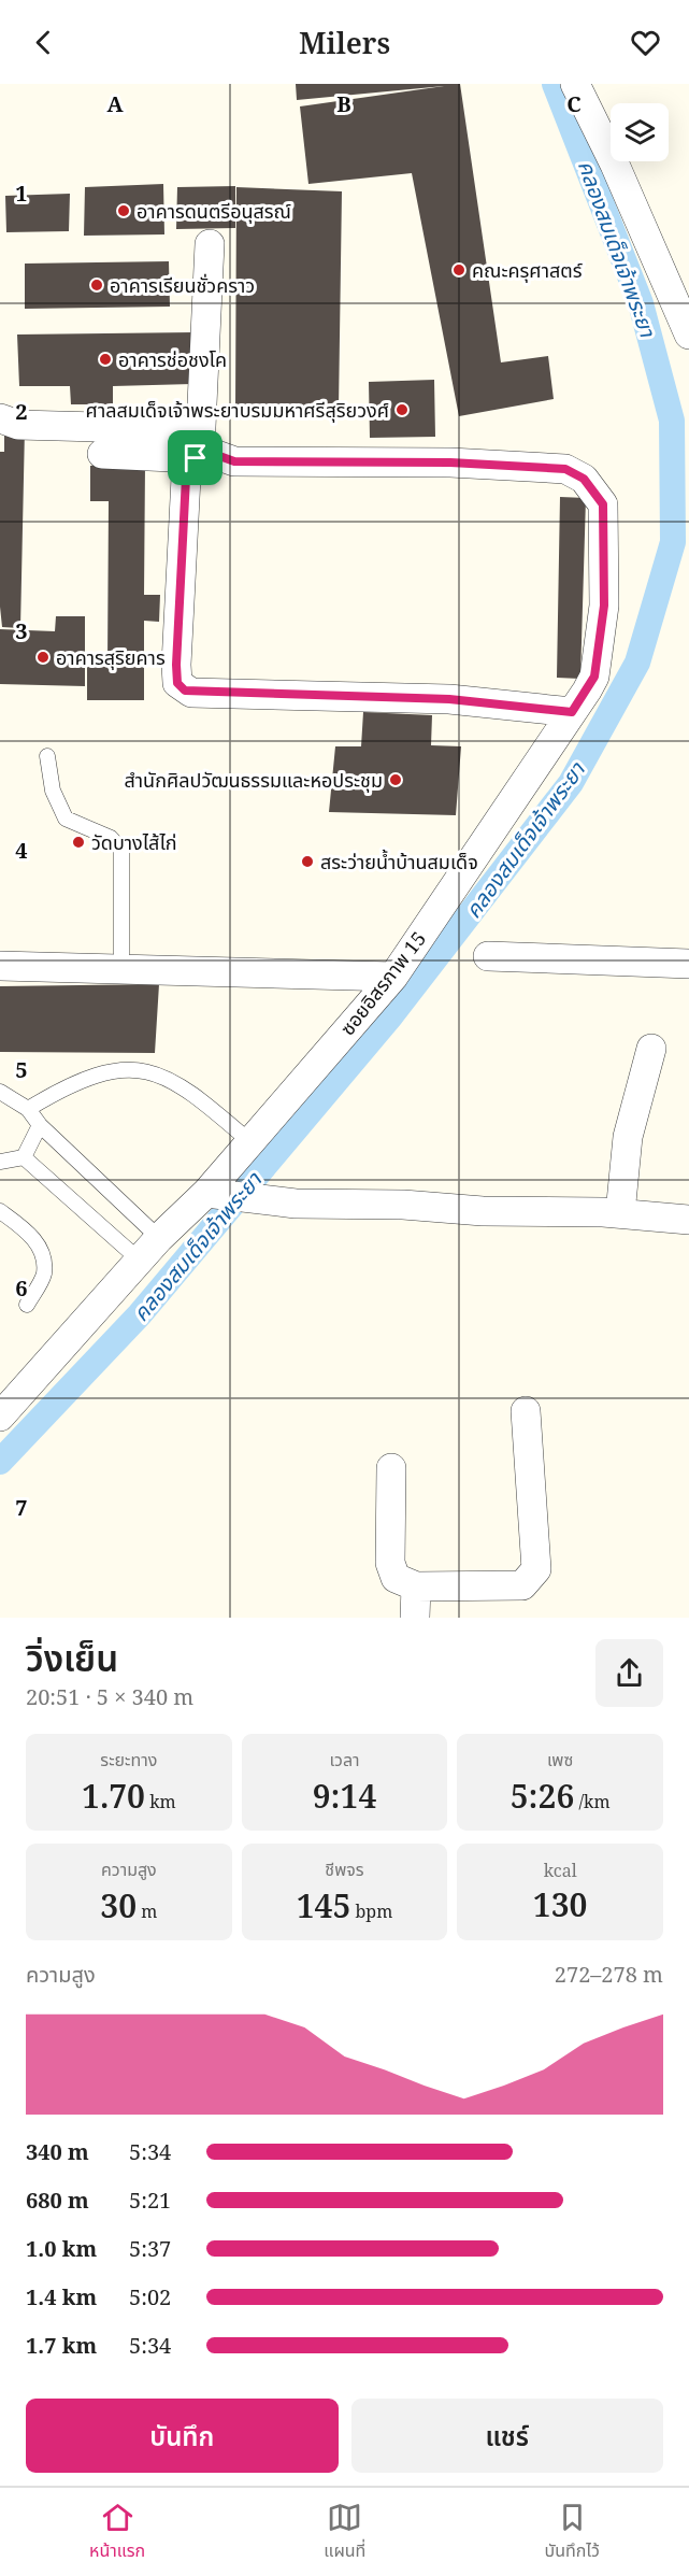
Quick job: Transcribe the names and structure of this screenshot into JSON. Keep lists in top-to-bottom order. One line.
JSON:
{"streets":{"street":["ซอยอิสรภาพ 15"]},"water":["คลองสมเด็จเจ้าพระยา"],"places":["อาคารดนตรีอนุสรณ์","คณะครุศาสตร์","อาคารเรียนชั่วคราว","อาคารช่อชงโค","ศาลสมเด็จเจ้าพระยาบรมมหาศรีสุริยวงศ์","อาคารสุริยคาร","สำนักศิลปวัฒนธรรมและหอประชุม","วัดบางไส้ไก่","สระว่ายน้ำบ้านสมเด็จ"],"page":{"header":"Milers","heading":["วิ่งเย็น","20:51 · 5 × 340 m"],"stats":[["ระยะทาง","1.70 km"],["เวลา","9:14"],["เพซ","5:26 /km"],["ความสูง","30 m"],["ชีพจร","145 bpm"],["kcal","130"]],"chart":["ความสูง","272–278 m"],"list":[{"name":"340 m","note":"5:34"},{"name":"680 m","note":"5:21"},{"name":"1.0 km","note":"5:37"},{"name":"1.4 km","note":"5:02"},{"name":"1.7 km","note":"5:34"}],"buttons":["บันทึก","แชร์"],"tabs":["หน้าแรก","แผนที่","บันทึกไว้"]},"grid":{"columns":["A","B","C"],"rows":["1","2","3","4","5","6","7"]}}
